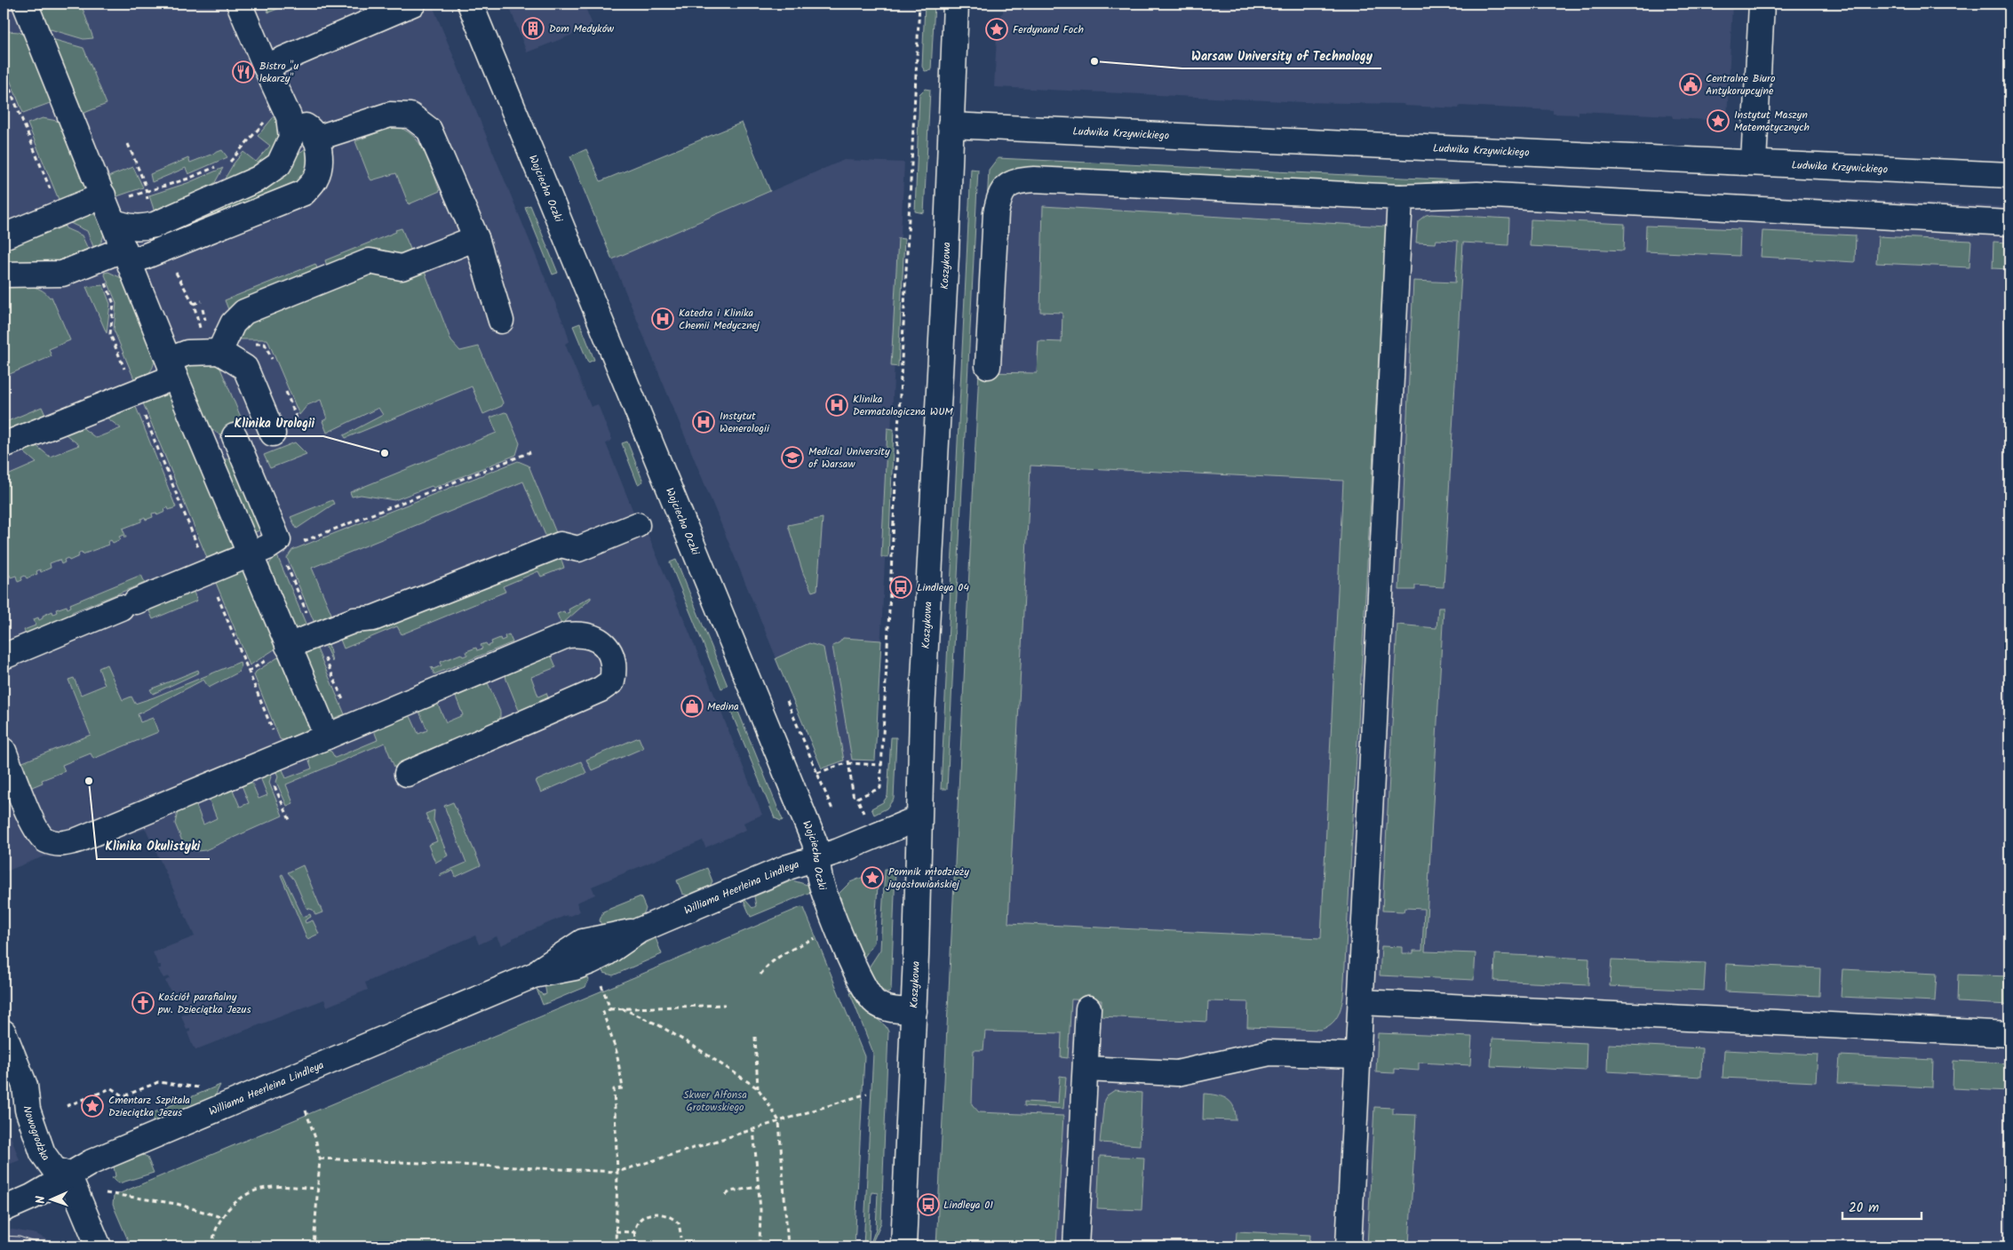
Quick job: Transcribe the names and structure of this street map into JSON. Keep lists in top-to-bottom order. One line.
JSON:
{"streets":{"street":["Ludwika Krzywickiego","Wojciecha Oczki","Koszykowa","Williama Heerleina Lindleya","Nowogrodzka"]},"crossings":[["Ludwika Krzywickiego","Koszykowa"],["Wojciecha Oczki","Koszykowa"],["Wojciecha Oczki","Williama Heerleina Lindleya"],["Koszykowa","Williama Heerleina Lindleya"],["Williama Heerleina Lindleya","Nowogrodzka"]],"parks":["Skwer Alfonsa Grotowskiego"],"places":{"building":["Dom Medyków"],"place":["Ferdynand Foch","Instytut Maszyn Matematycznych","Pomnik młodzieży jugosłowiańskiej","Cmentarz Szpitala Dzieciątka Jezus"],"other":["Warsaw University of Technology","Klinika Urologii","Klinika Okulistyki"],"restaurant":["Bistro \"u lekarzy\""],"public building":["Centralne Biuro Antykorupcyjne"],"hospital":["Katedra i Klinika Chemii Medycznej","Klinika Dermatologiczna WUM","Instytut Wenerologii"],"school or university":["Medical University of Warsaw"],"bus stop":["Lindleya 04","Lindleya 01"],"shop":["Medina"],"church":["Kościół parafialny pw. Dzieciątka Jezus"]},"scale_bar":"20 m","north":"left"}
